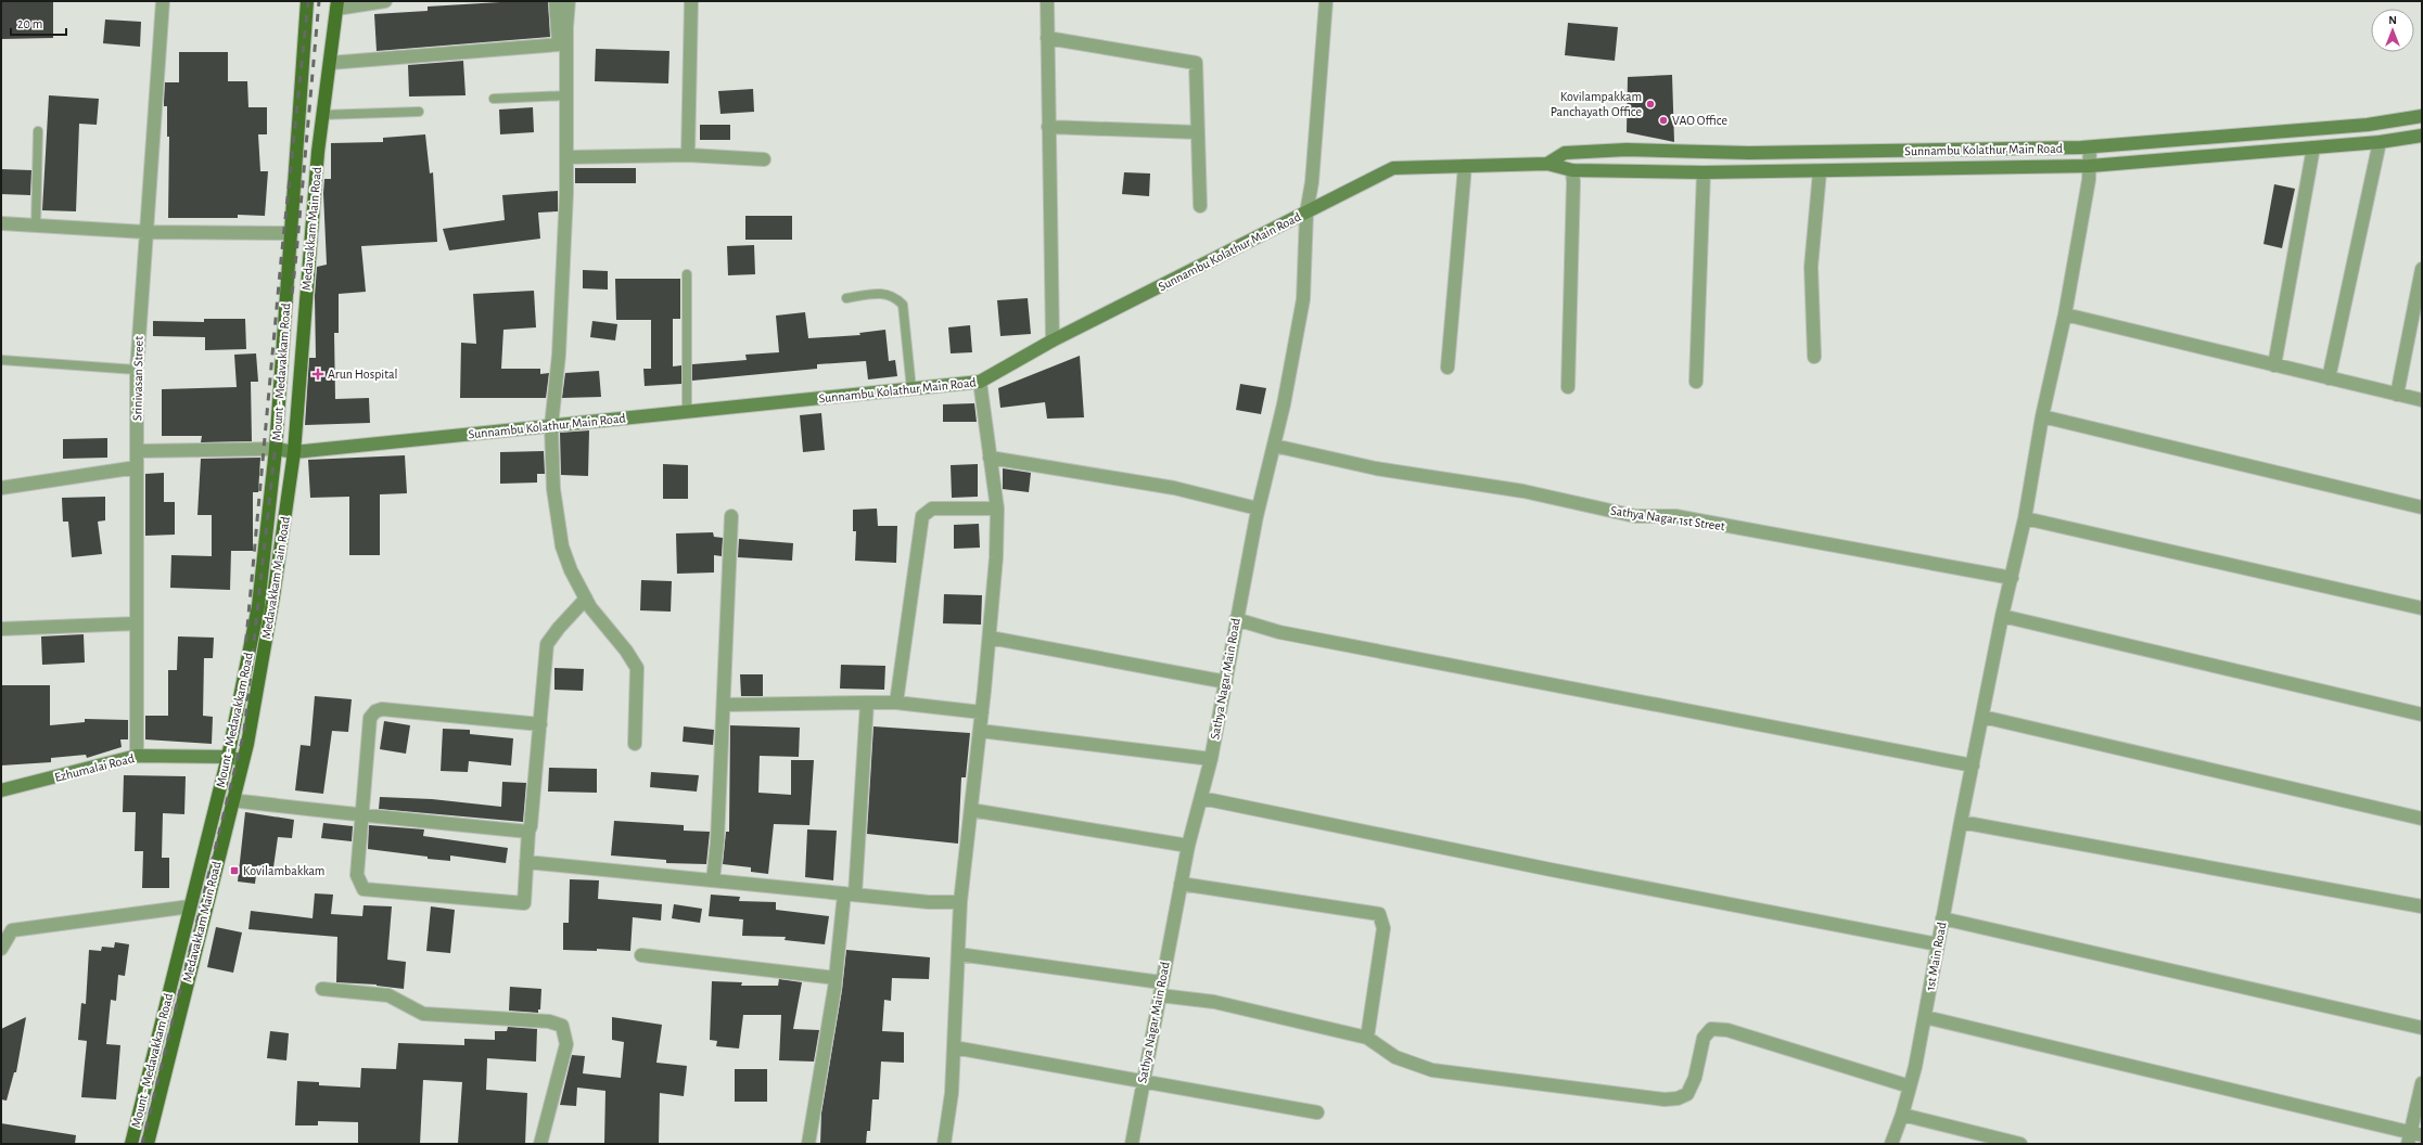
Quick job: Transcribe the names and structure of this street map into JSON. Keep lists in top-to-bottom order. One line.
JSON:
{"streets":{"main road":["Medavakkam Main Road","Mount - Medavakkam Road"],"street":["Sunnambu Kolathur Main Road","Srinivasan Street","Sathya Nagar 1st Street","Sathya Nagar Main Road","Ezhumalai Road","1st Main Road"]},"crossings":[["Sunnambu Kolathur Main Road","Medavakkam Main Road"],["Sunnambu Kolathur Main Road","Mount - Medavakkam Road"],["Sunnambu Kolathur Main Road","Sathya Nagar Main Road"],["Sunnambu Kolathur Main Road","1st Main Road"],["Medavakkam Main Road","Ezhumalai Road"],["Mount - Medavakkam Road","Ezhumalai Road"],["Srinivasan Street","Ezhumalai Road"],["Sathya Nagar 1st Street","Sathya Nagar Main Road"],["Sathya Nagar 1st Street","1st Main Road"]],"places":{"other":["Kovilampakkam Panchayath Office","VAO Office"],"health":["Arun Hospital"],"transit":["Kovilambakkam"]},"scale_bar":"20 m","north":"top"}
